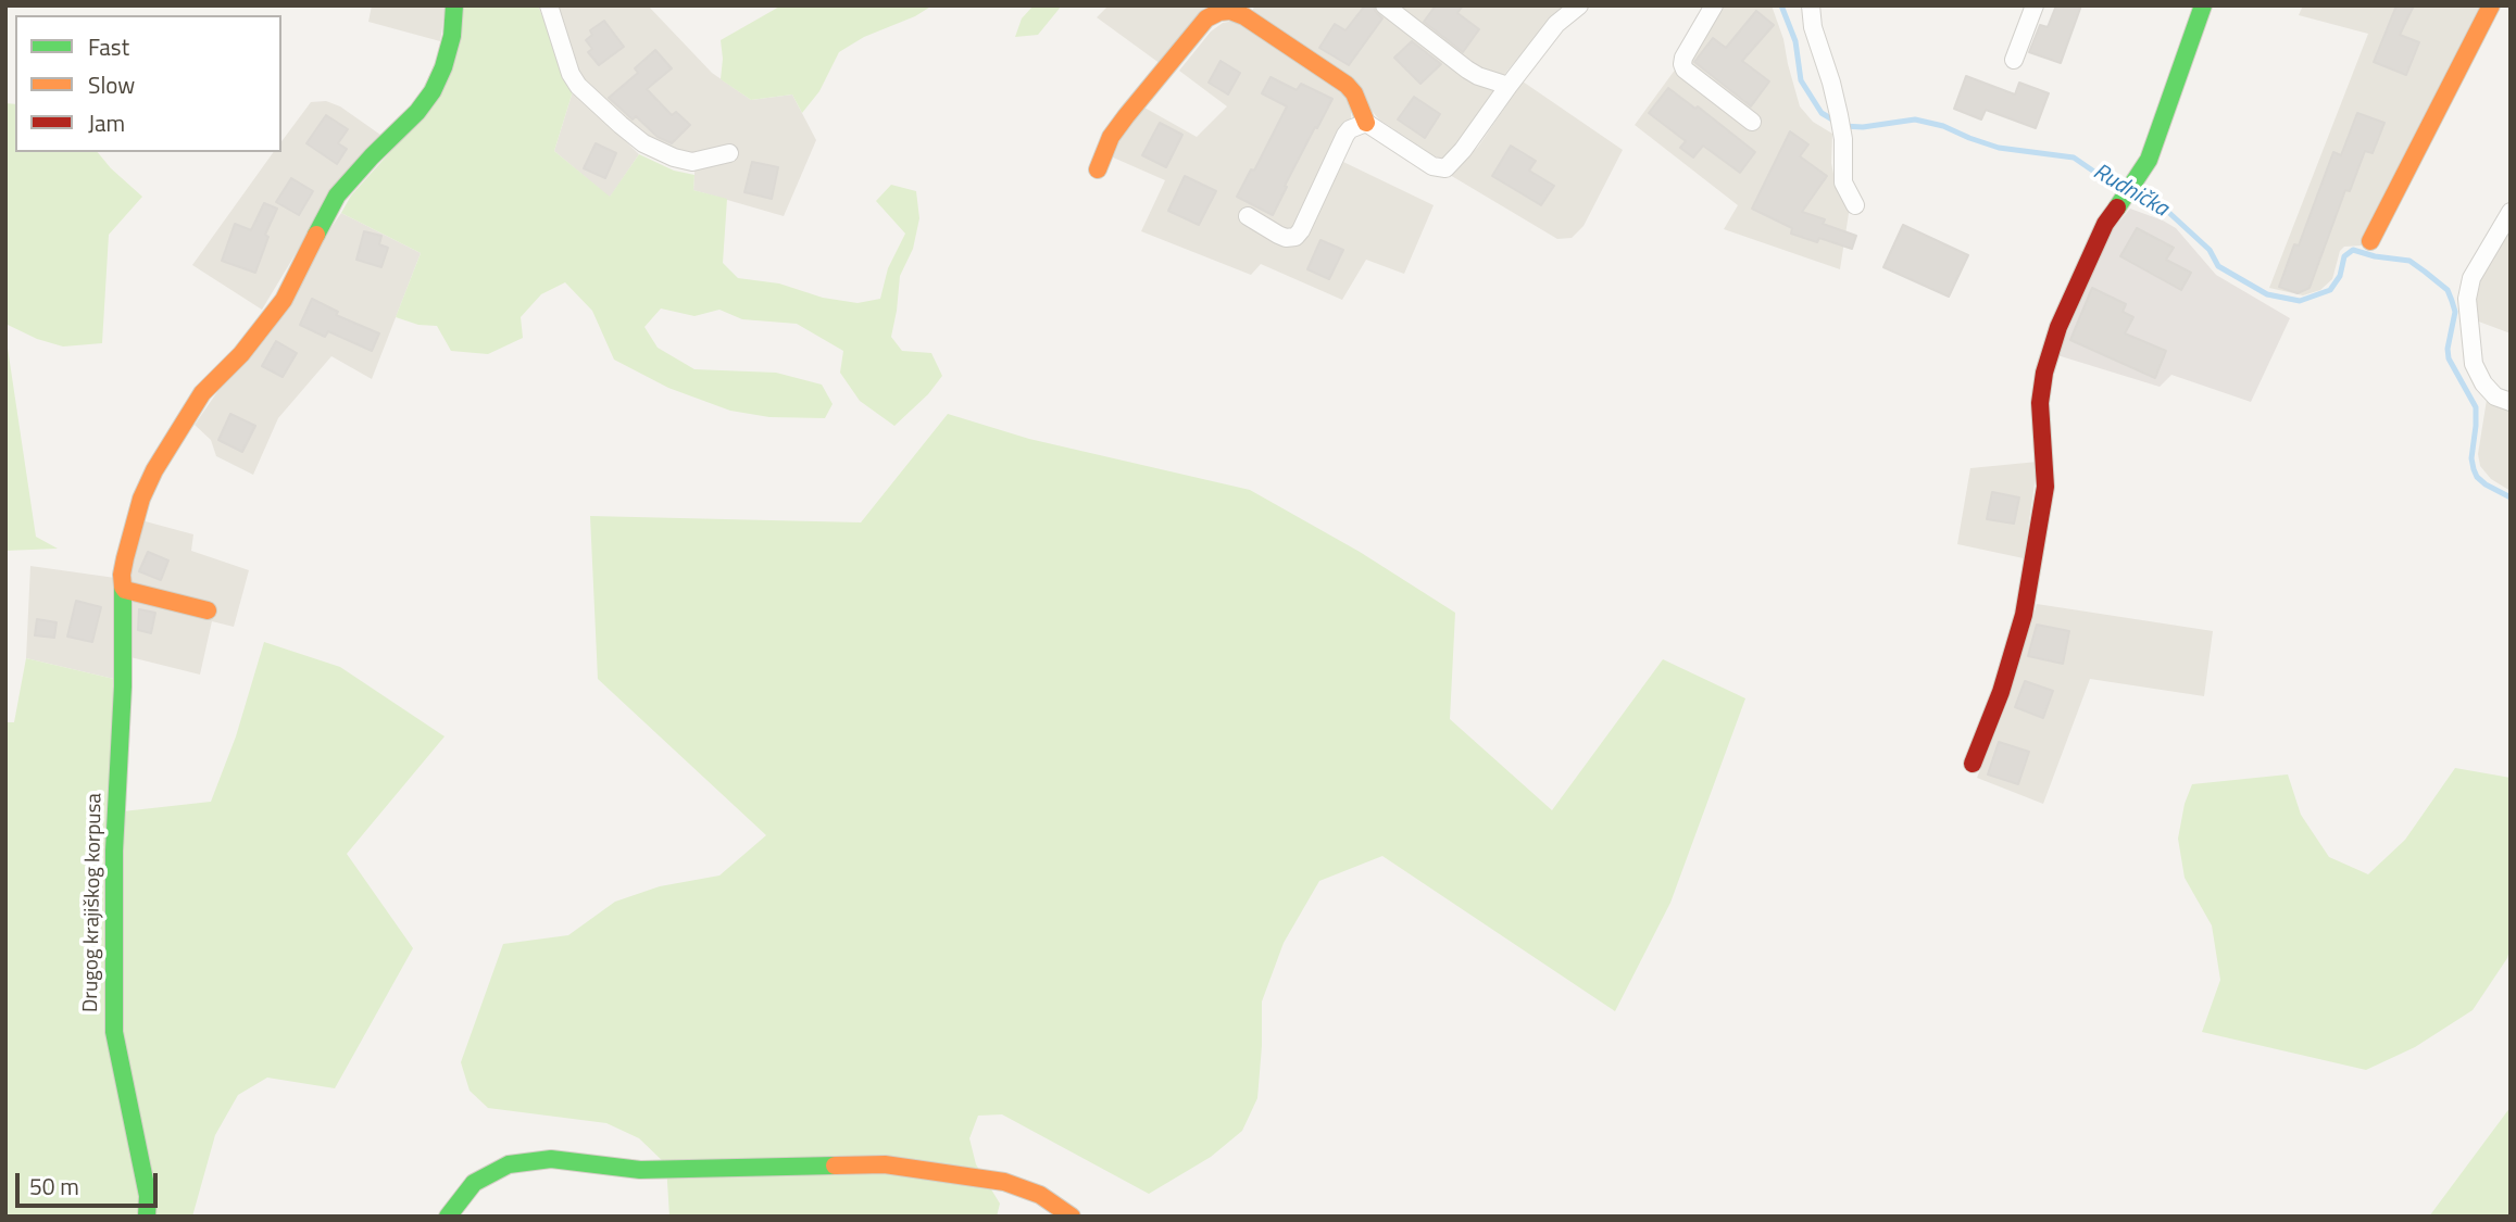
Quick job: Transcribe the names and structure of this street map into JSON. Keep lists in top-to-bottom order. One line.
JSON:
{"streets":{"street":["Drugog krajiškog korpusa"]},"water":["Rudnička"],"legend":["Fast","Slow","Jam"],"scale_bar":"50 m"}
